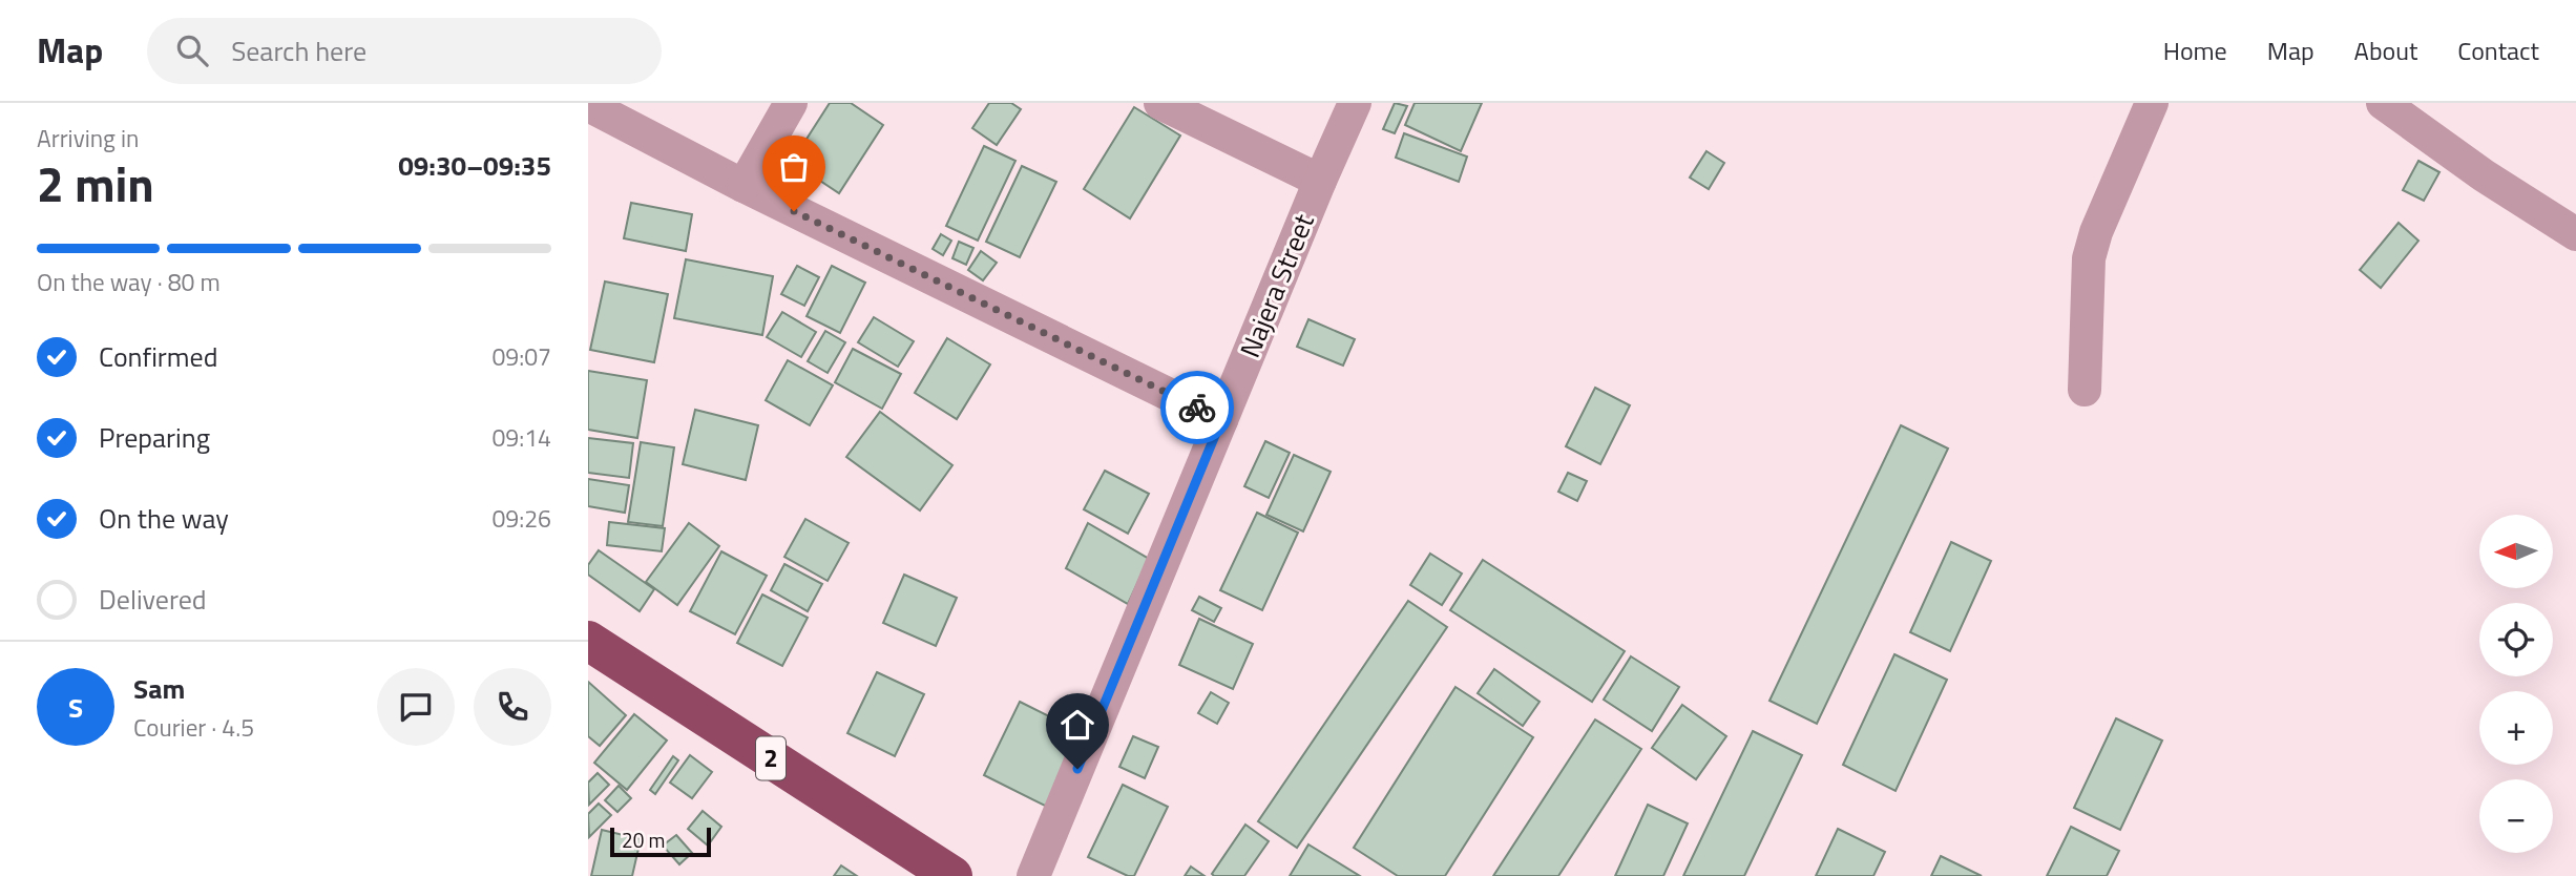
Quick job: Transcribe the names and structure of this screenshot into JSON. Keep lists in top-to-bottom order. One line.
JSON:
{"streets":{"highway":["2"],"street":["Najera Street"]},"scale_bar":"20 m","north":"left","page":{"header":"Map","search":"Search here","nav":["Home","Map","About","Contact"],"heading":["2 min","Arriving in","09:30–09:35"],"panel":["Sam","Courier · 4.5"],"bar":"On the way · 80 m","list":[["Confirmed","09:07"],["Preparing","09:14"],["On the way","09:26"],"Delivered"],"map_buttons":["+","−"],"round":"S","scale":"20 m"}}
